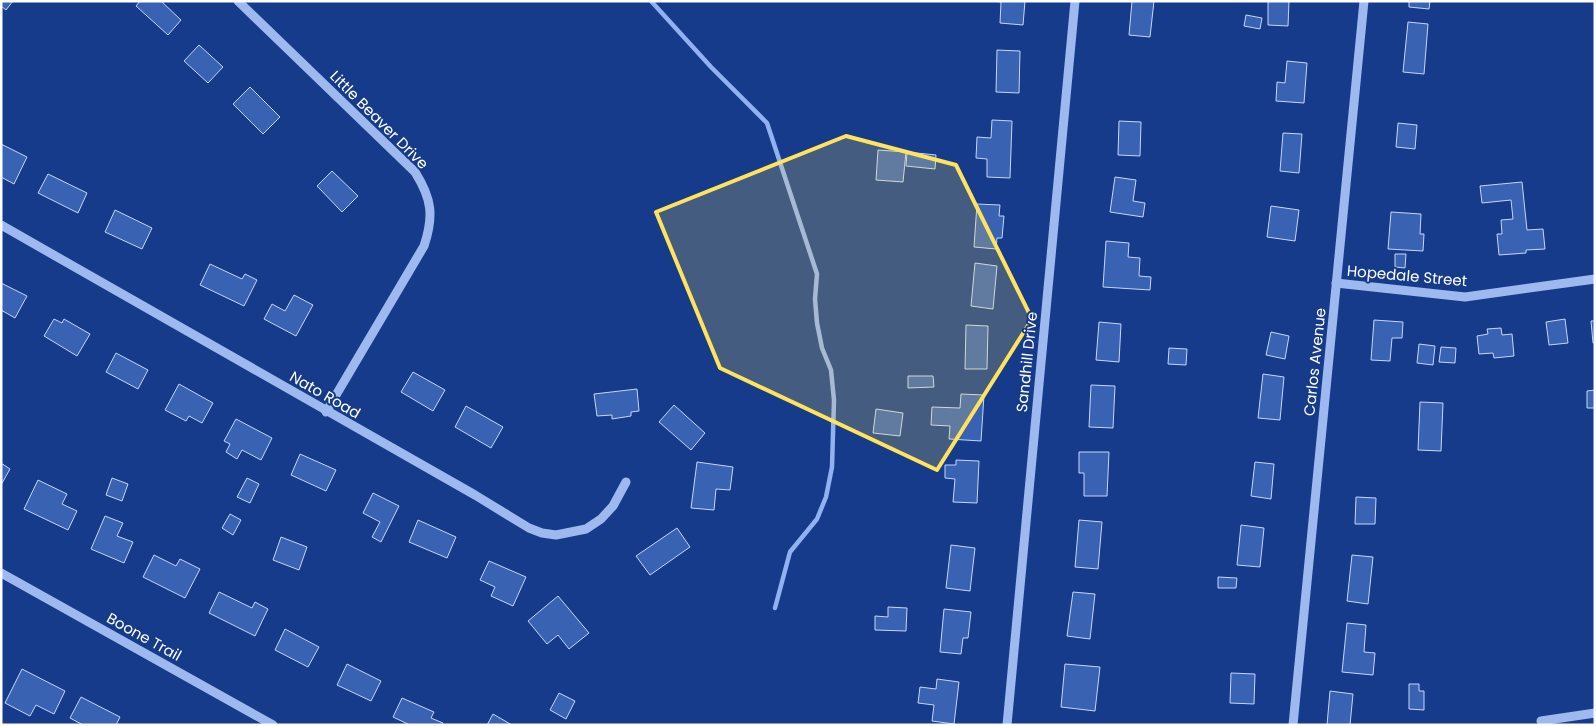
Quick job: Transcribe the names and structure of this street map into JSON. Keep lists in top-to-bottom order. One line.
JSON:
{"streets":{"street":["Little Beaver Drive","Hopedale Street","Sandhill Drive","Carlos Avenue","Nato Road","Boone Trail"]},"crossings":[["Little Beaver Drive","Nato Road"],["Hopedale Street","Carlos Avenue"]]}
